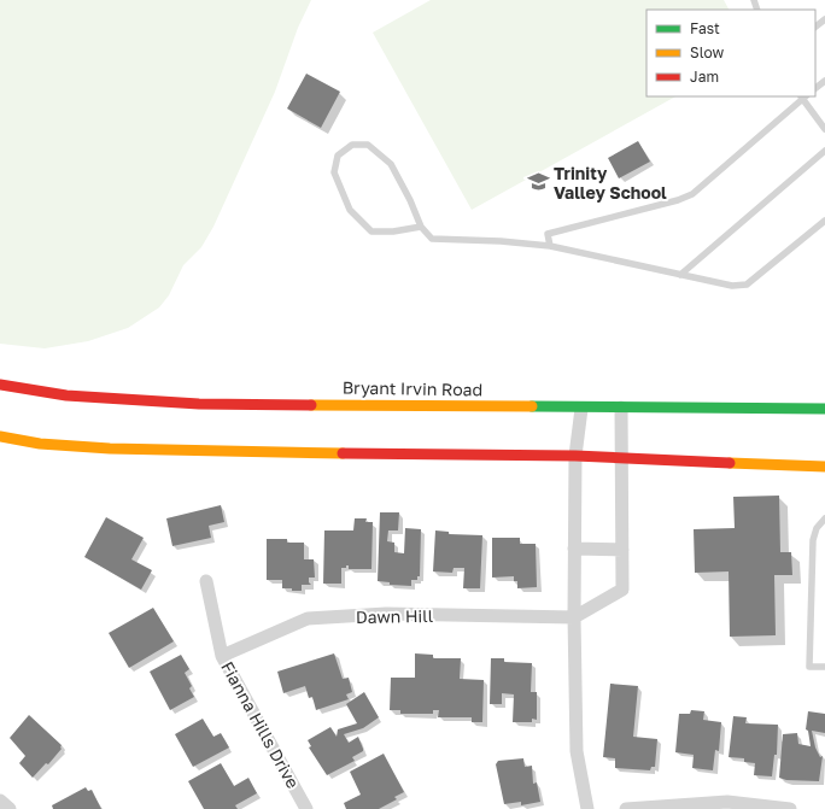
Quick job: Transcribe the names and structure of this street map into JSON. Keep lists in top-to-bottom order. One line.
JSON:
{"streets":{"main road":["Bryant Irvin Road"],"street":["Dawn Hill","Fianna Hills Drive"]},"crossings":[["Dawn Hill","Fianna Hills Drive"]],"places":{"school or university":["Trinity Valley School"]},"legend":["Fast","Slow","Jam"]}
